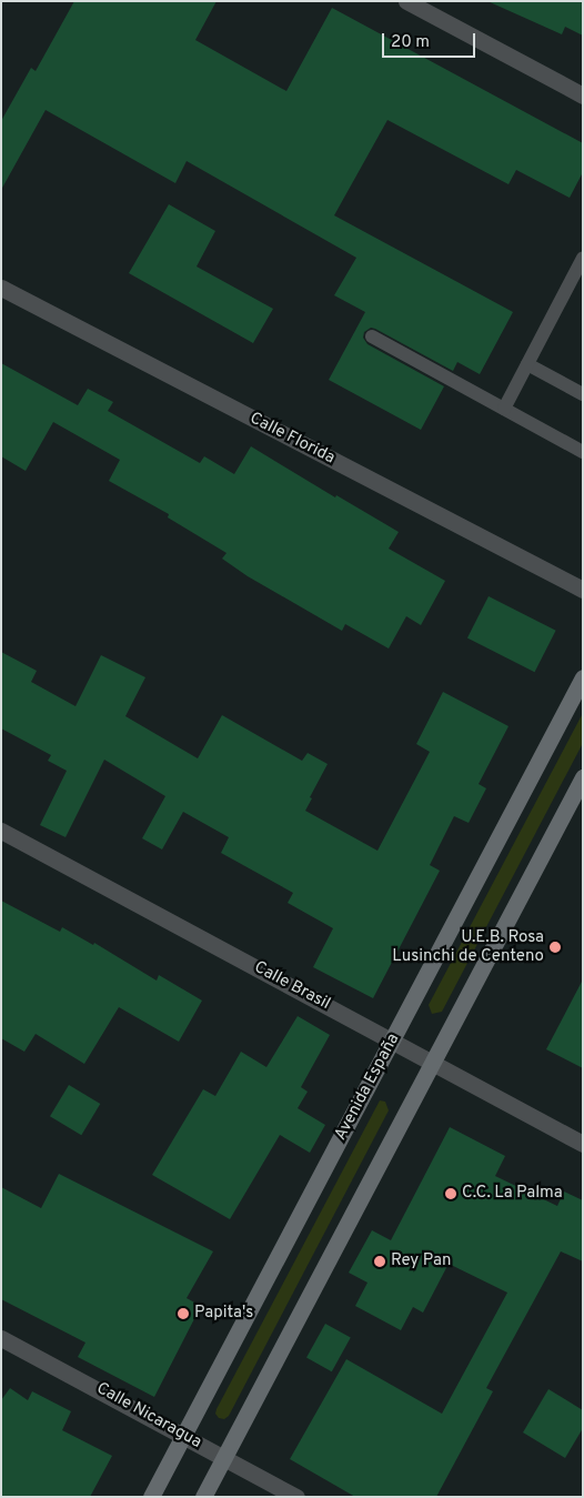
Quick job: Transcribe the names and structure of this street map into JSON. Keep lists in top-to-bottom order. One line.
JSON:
{"streets":{"main road":["Avenida España"],"street":["Calle Florida","Calle Brasil","Calle Nicaragua"]},"crossings":[["Calle Brasil","Avenida España"],["Avenida España","Calle Nicaragua"]],"places":["U.E.B. Rosa Lusinchi de Centeno","C.C. La Palma","Rey Pan","Papita's"],"scale_bar":"20 m"}
